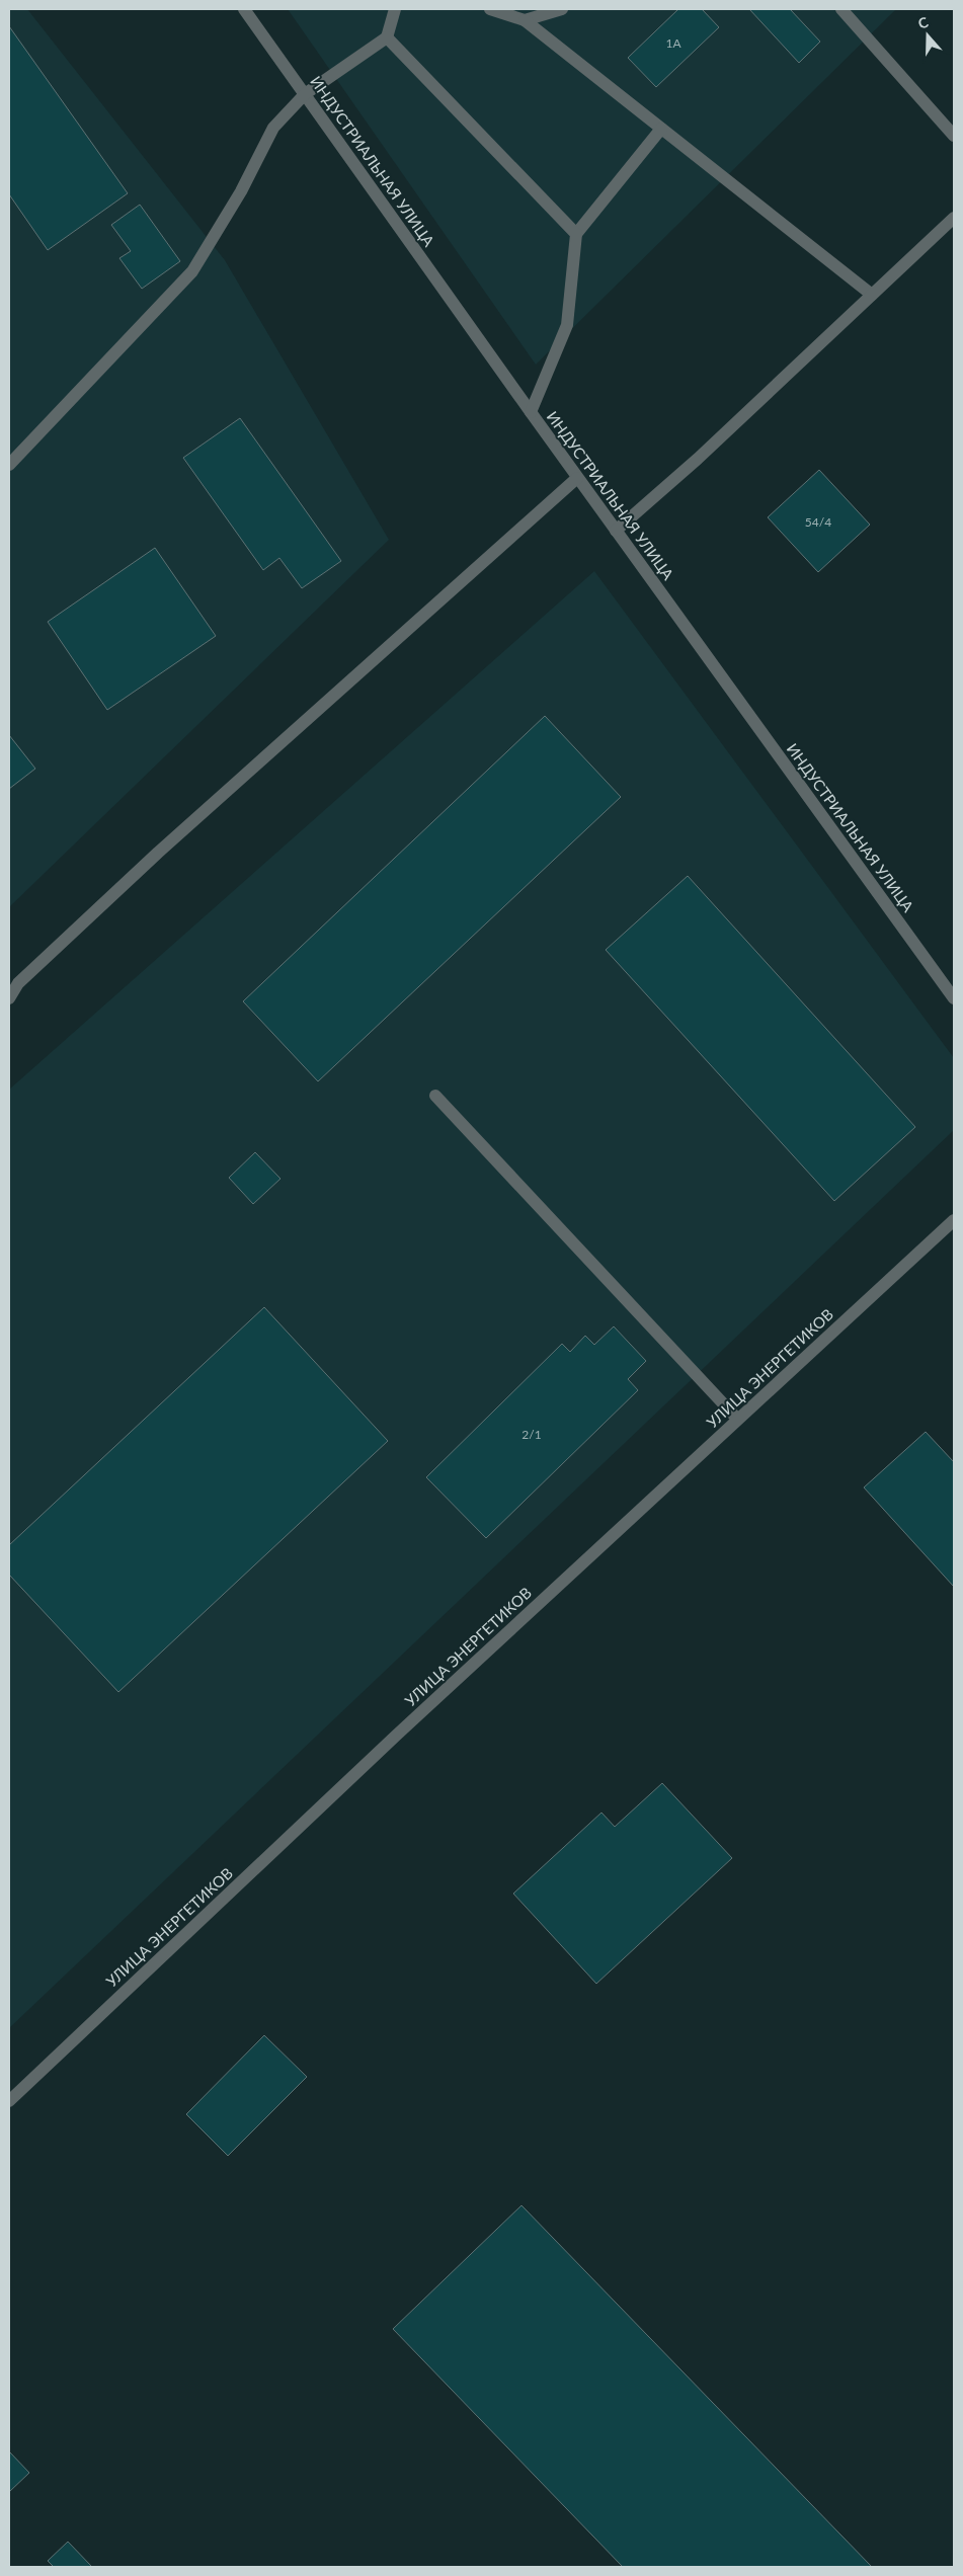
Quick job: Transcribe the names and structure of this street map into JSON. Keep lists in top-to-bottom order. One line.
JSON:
{"streets":{"street":["ИНДУСТРИАЛЬНАЯ УЛИЦА","УЛИЦА ЭНЕРГЕТИКОВ"]},"house_numbers":["1А","54/4","2/1"],"north":"top"}
